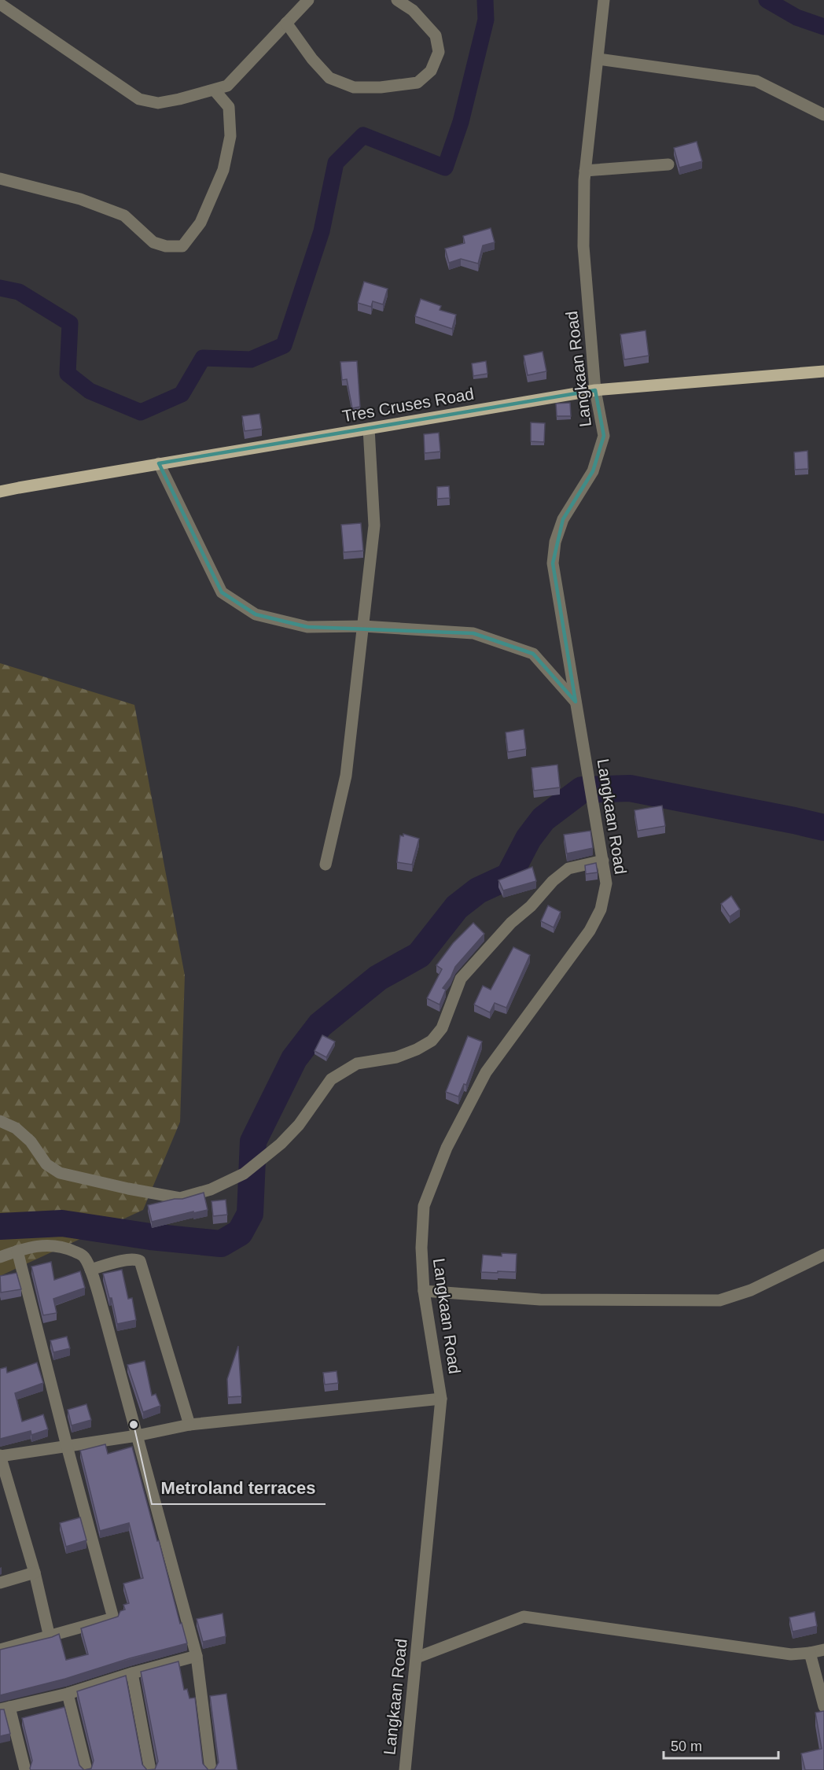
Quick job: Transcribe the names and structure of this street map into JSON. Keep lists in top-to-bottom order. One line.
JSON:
{"streets":{"main road":["Tres Cruses Road"],"street":["Langkaan Road"]},"crossings":[["Langkaan Road","Tres Cruses Road"]],"places":["Metroland terraces"],"scale_bar":"50 m"}
